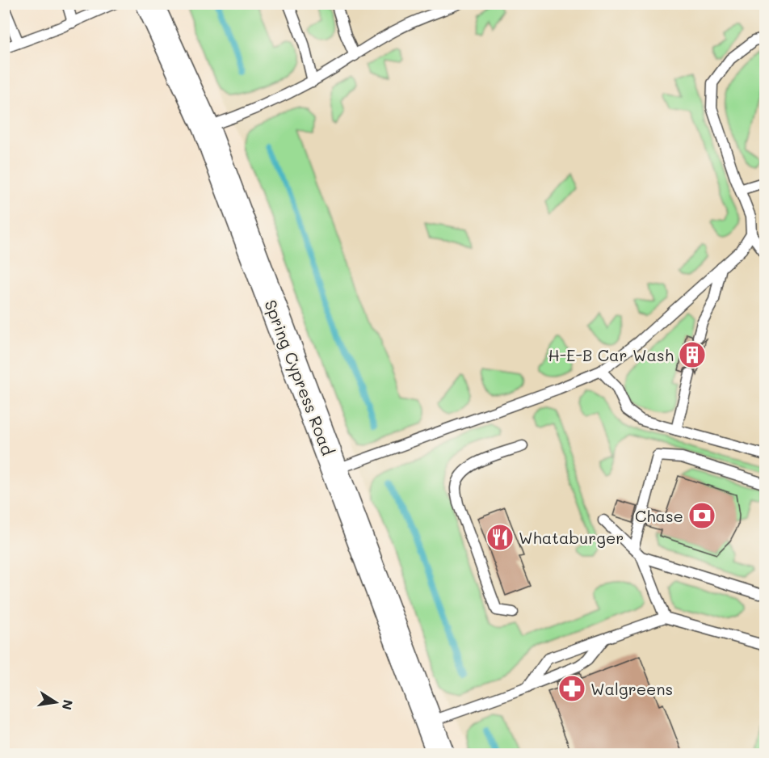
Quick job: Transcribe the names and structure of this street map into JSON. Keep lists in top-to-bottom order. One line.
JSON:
{"streets":{"main road":["Spring Cypress Road"]},"places":{"building":["H-E-B Car Wash"],"bank":["Chase"],"restaurant":["Whataburger"],"pharmacy":["Walgreens"]},"north":"right"}
